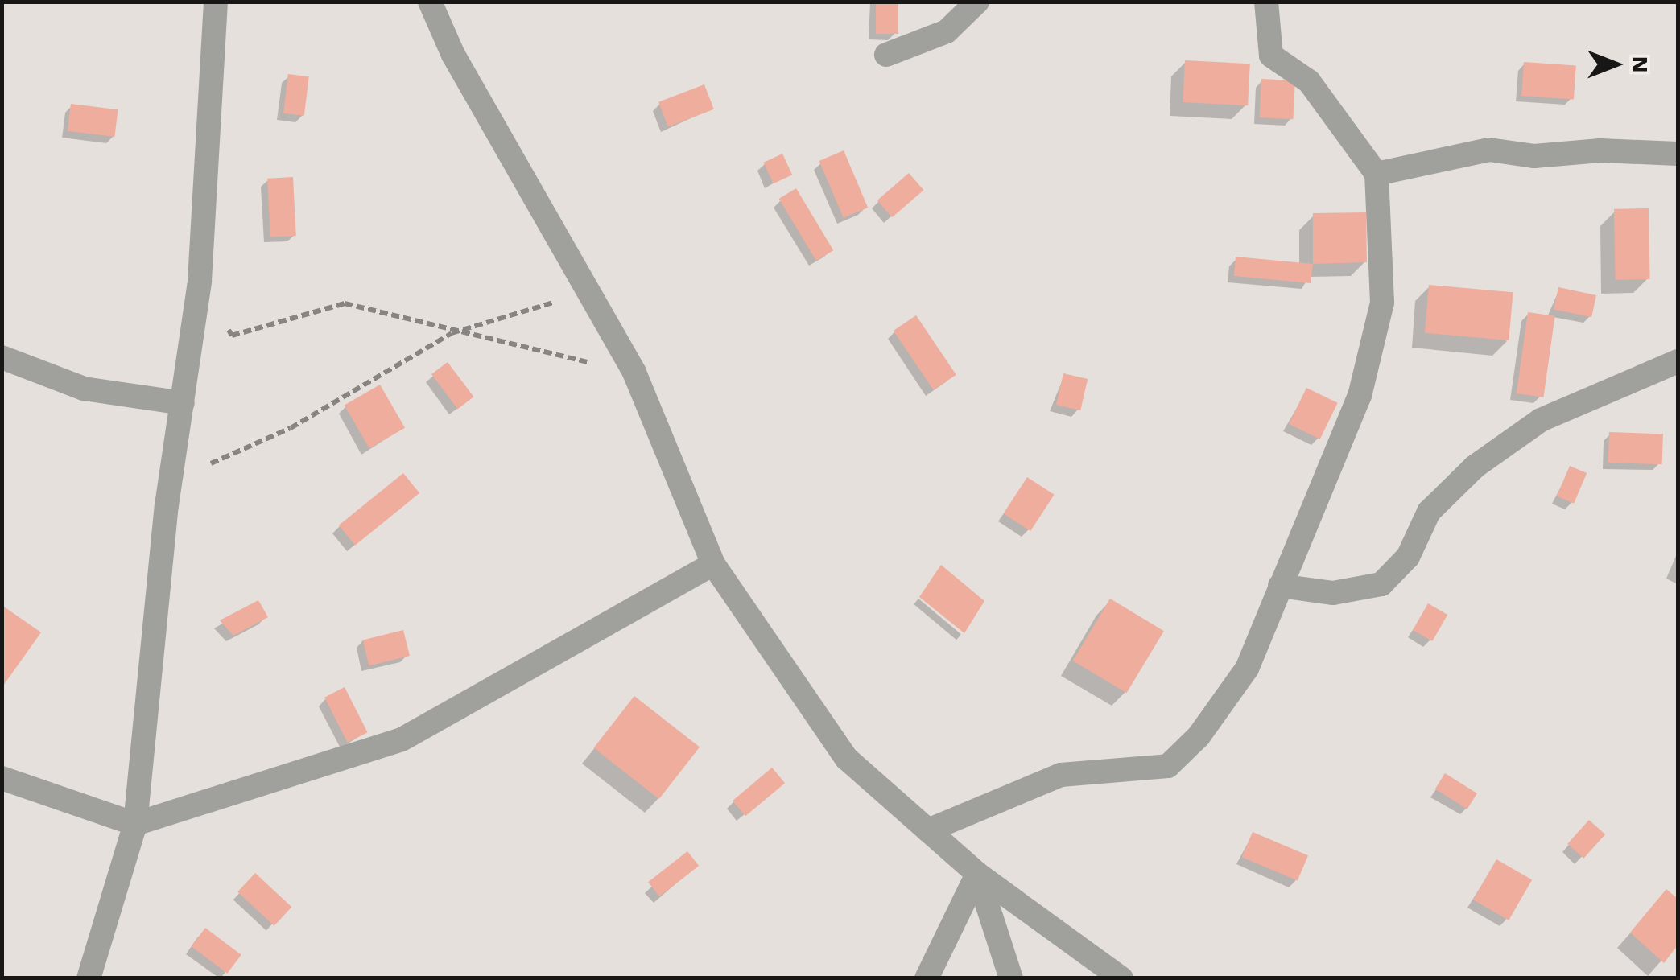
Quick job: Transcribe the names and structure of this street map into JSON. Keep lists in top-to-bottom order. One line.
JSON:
{"north":"right"}
